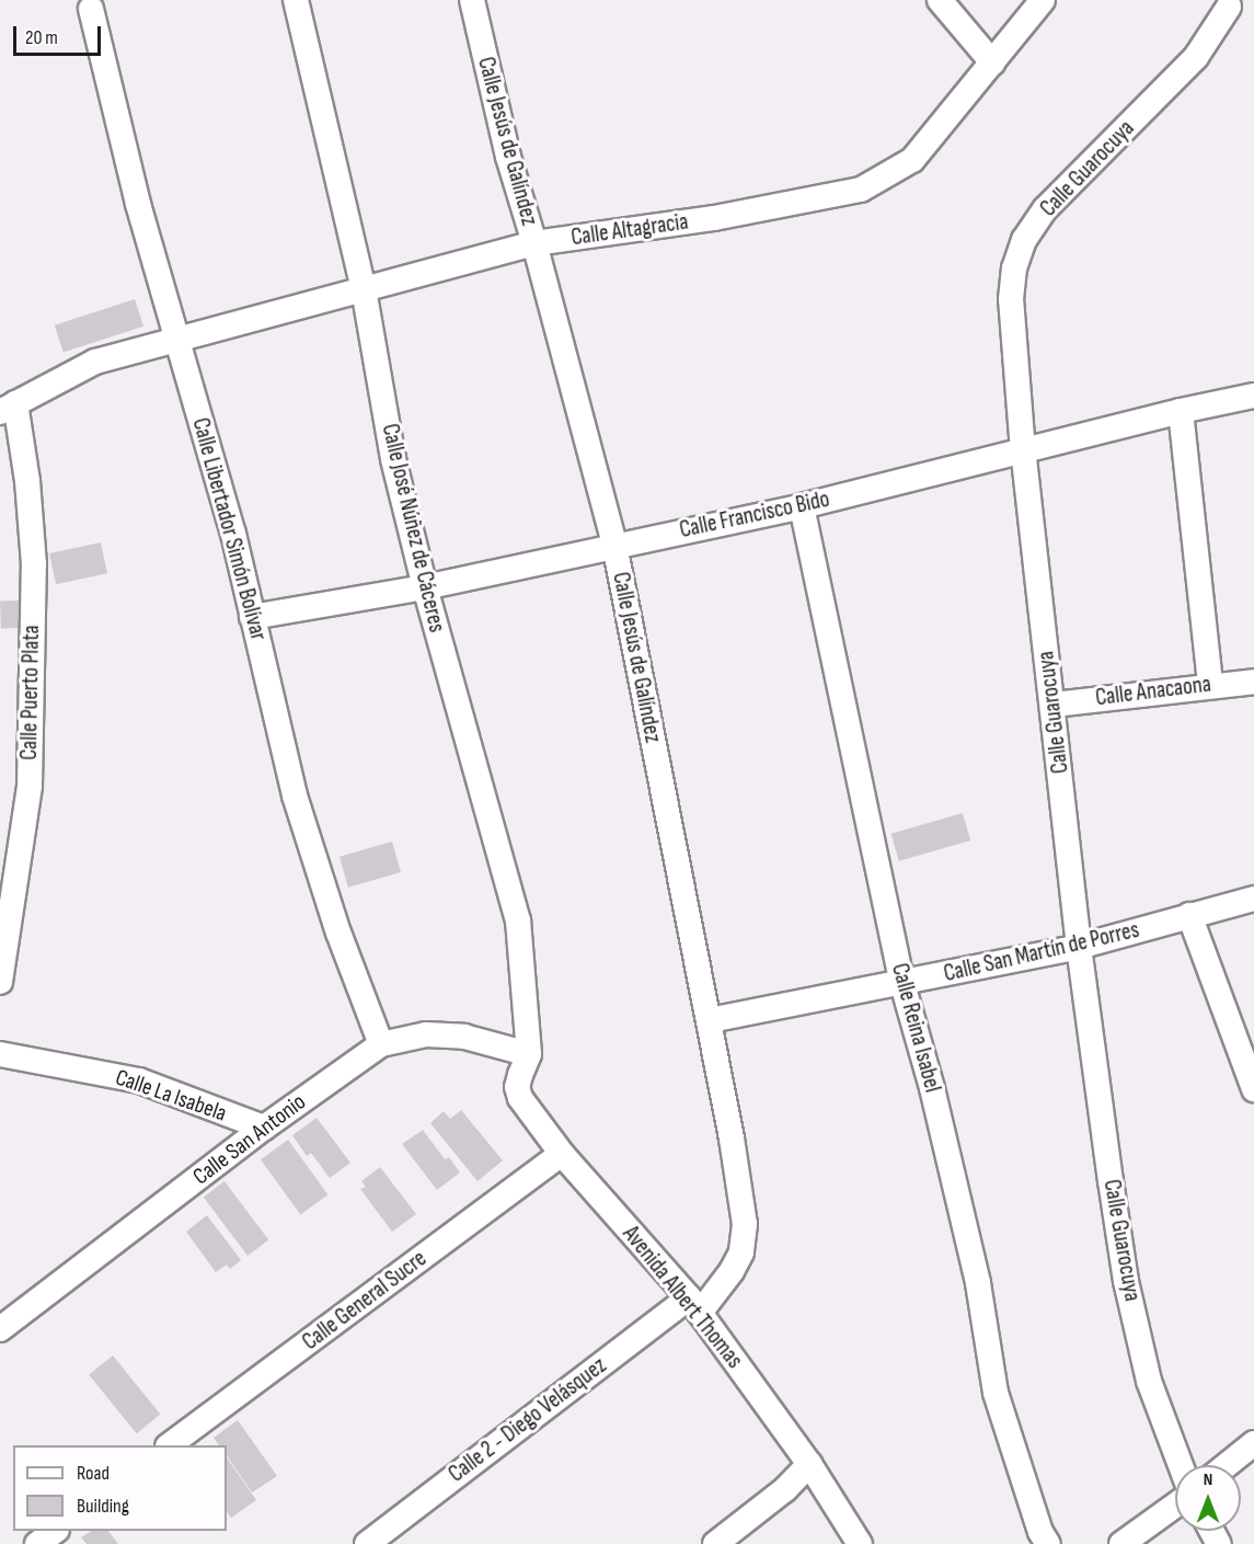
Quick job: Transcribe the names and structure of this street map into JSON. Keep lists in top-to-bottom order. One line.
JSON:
{"streets":{"street":["Calle Jesús de Galíndez","Calle Guarocuya","Calle Altagracia","Calle Francisco Bido","Calle José Núñez de Cáceres","Calle Libertador Simón Bolívar","Calle Anacaona","Calle Puerto Plata","Calle San Martín de Porres","Calle Reina Isabel","Calle La Isabela","Calle San Antonio","Avenida Albert Thomas","Calle General Sucre","Calle 2 - Diego Velásquez"]},"crossings":[["Calle Jesús de Galíndez","Calle Altagracia"],["Calle Jesús de Galíndez","Calle Francisco Bido"],["Calle Jesús de Galíndez","Calle San Martín de Porres"],["Calle Jesús de Galíndez","Avenida Albert Thomas"],["Calle Jesús de Galíndez","Calle 2 - Diego Velásquez"],["Calle Guarocuya","Calle Francisco Bido"],["Calle Guarocuya","Calle Anacaona"],["Calle Guarocuya","Calle San Martín de Porres"],["Calle Altagracia","Calle José Núñez de Cáceres"],["Calle Altagracia","Calle Libertador Simón Bolívar"],["Calle Altagracia","Calle Puerto Plata"],["Calle Francisco Bido","Calle José Núñez de Cáceres"],["Calle Francisco Bido","Calle Libertador Simón Bolívar"],["Calle Francisco Bido","Calle Reina Isabel"],["Calle José Núñez de Cáceres","Calle San Antonio"],["Calle José Núñez de Cáceres","Avenida Albert Thomas"],["Calle Libertador Simón Bolívar","Calle San Antonio"],["Calle San Martín de Porres","Calle Reina Isabel"],["Calle La Isabela","Calle San Antonio"],["Calle San Antonio","Avenida Albert Thomas"],["Avenida Albert Thomas","Calle General Sucre"],["Avenida Albert Thomas","Calle 2 - Diego Velásquez"]],"legend":["Road","Building"],"scale_bar":"20 m","north":"top"}
